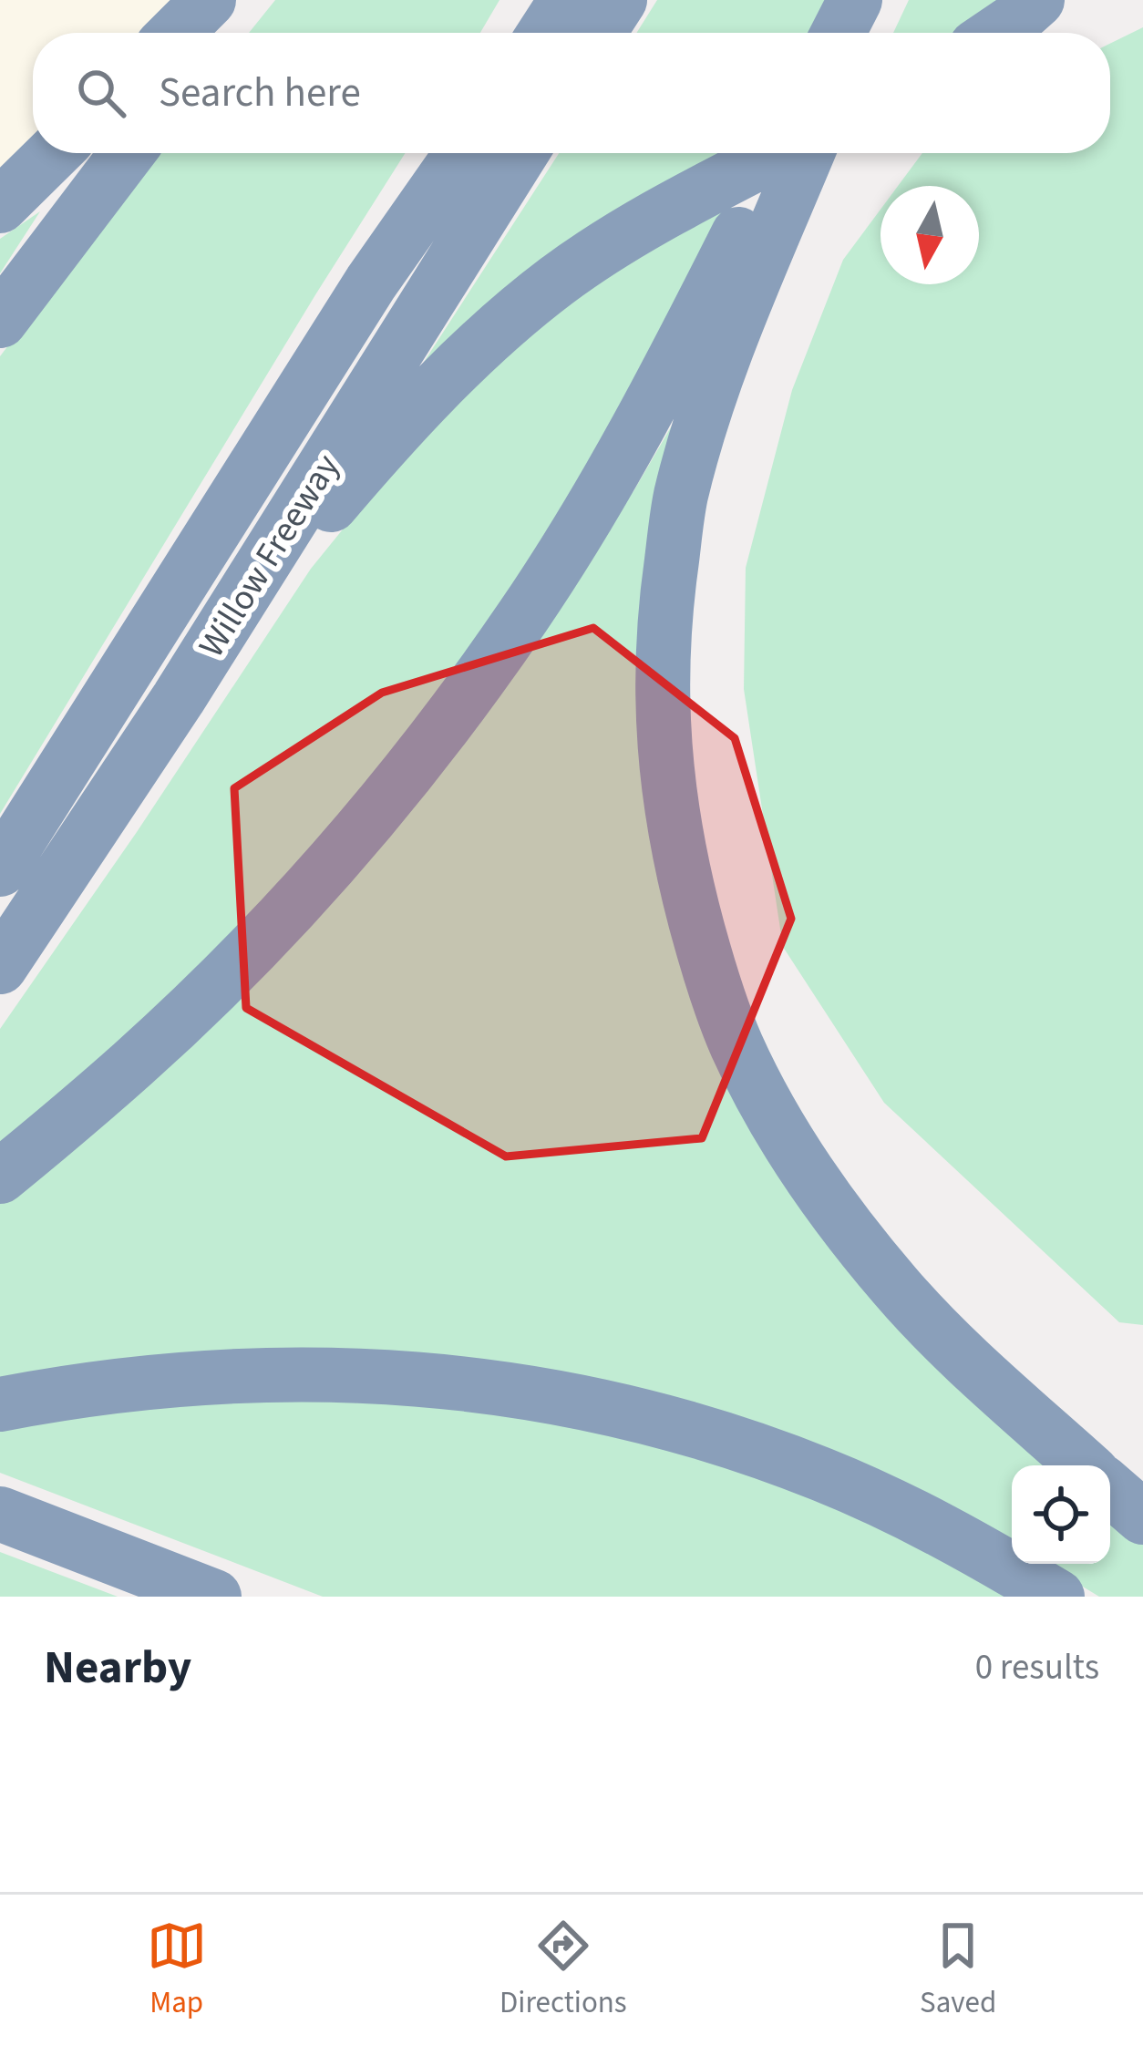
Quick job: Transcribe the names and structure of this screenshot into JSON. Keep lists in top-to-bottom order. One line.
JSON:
{"streets":{"highway":["Willow Freeway"]},"north":"bottom","page":{"search":"Search here","heading":["Nearby","0 results"],"nav":["Map","Directions","Saved"]}}
